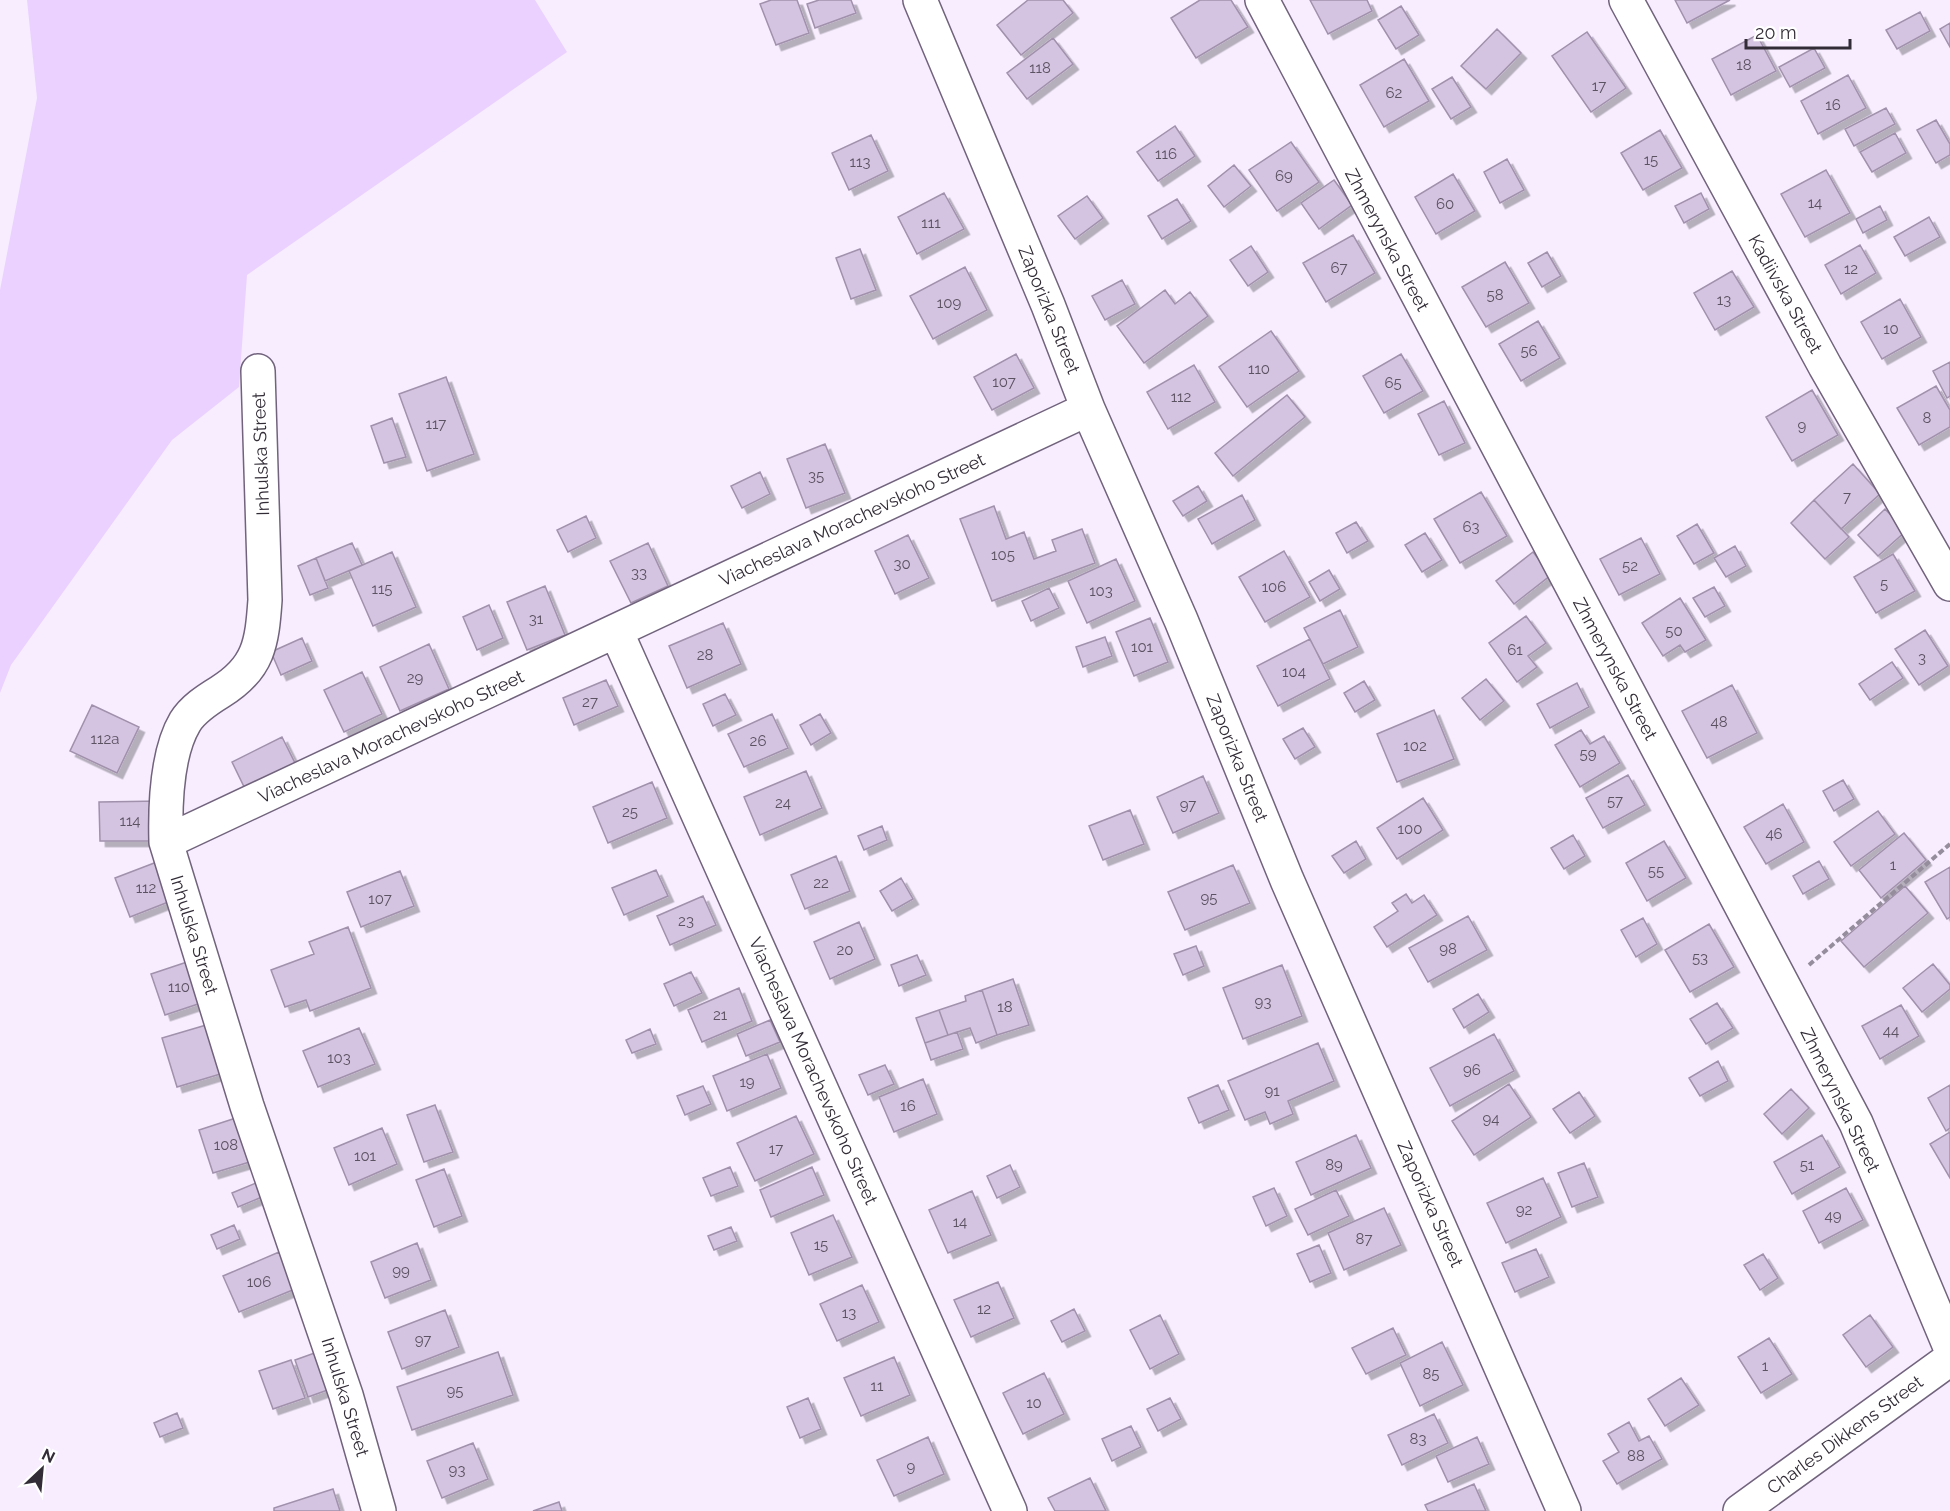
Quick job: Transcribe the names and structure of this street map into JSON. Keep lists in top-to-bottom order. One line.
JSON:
{"streets":{"street":["Zhmerynska Street","Kadiivska Street","Zaporizka Street","Inhulska Street","Viacheslava Morachevskoho Street","Charles Dikkens Street"]},"crossings":[["Zaporizka Street","Viacheslava Morachevskoho Street"],["Inhulska Street","Viacheslava Morachevskoho Street"]],"house_numbers":["18","118","17","62","16","116","15","113","69","14","60","111","67","12","58","13","109","10","56","110","107","65","112","8","117","9","35","7","63","105","30","52","33","5","106","115","103","31","50","101","61","28","3","104","29","27","48","112а","26","102","59","57","24","97","25","114","100","46","1","55","22","112","95","107","23","98","20","53","110","93","18","21","44","103","96","19","91","16","94","108","17","101","89","51","92","49","14","87","15","99","106","12","13","97","1","85","11","95","10","83","88","9","93"],"scale_bar":"20 m","north":"top right"}
